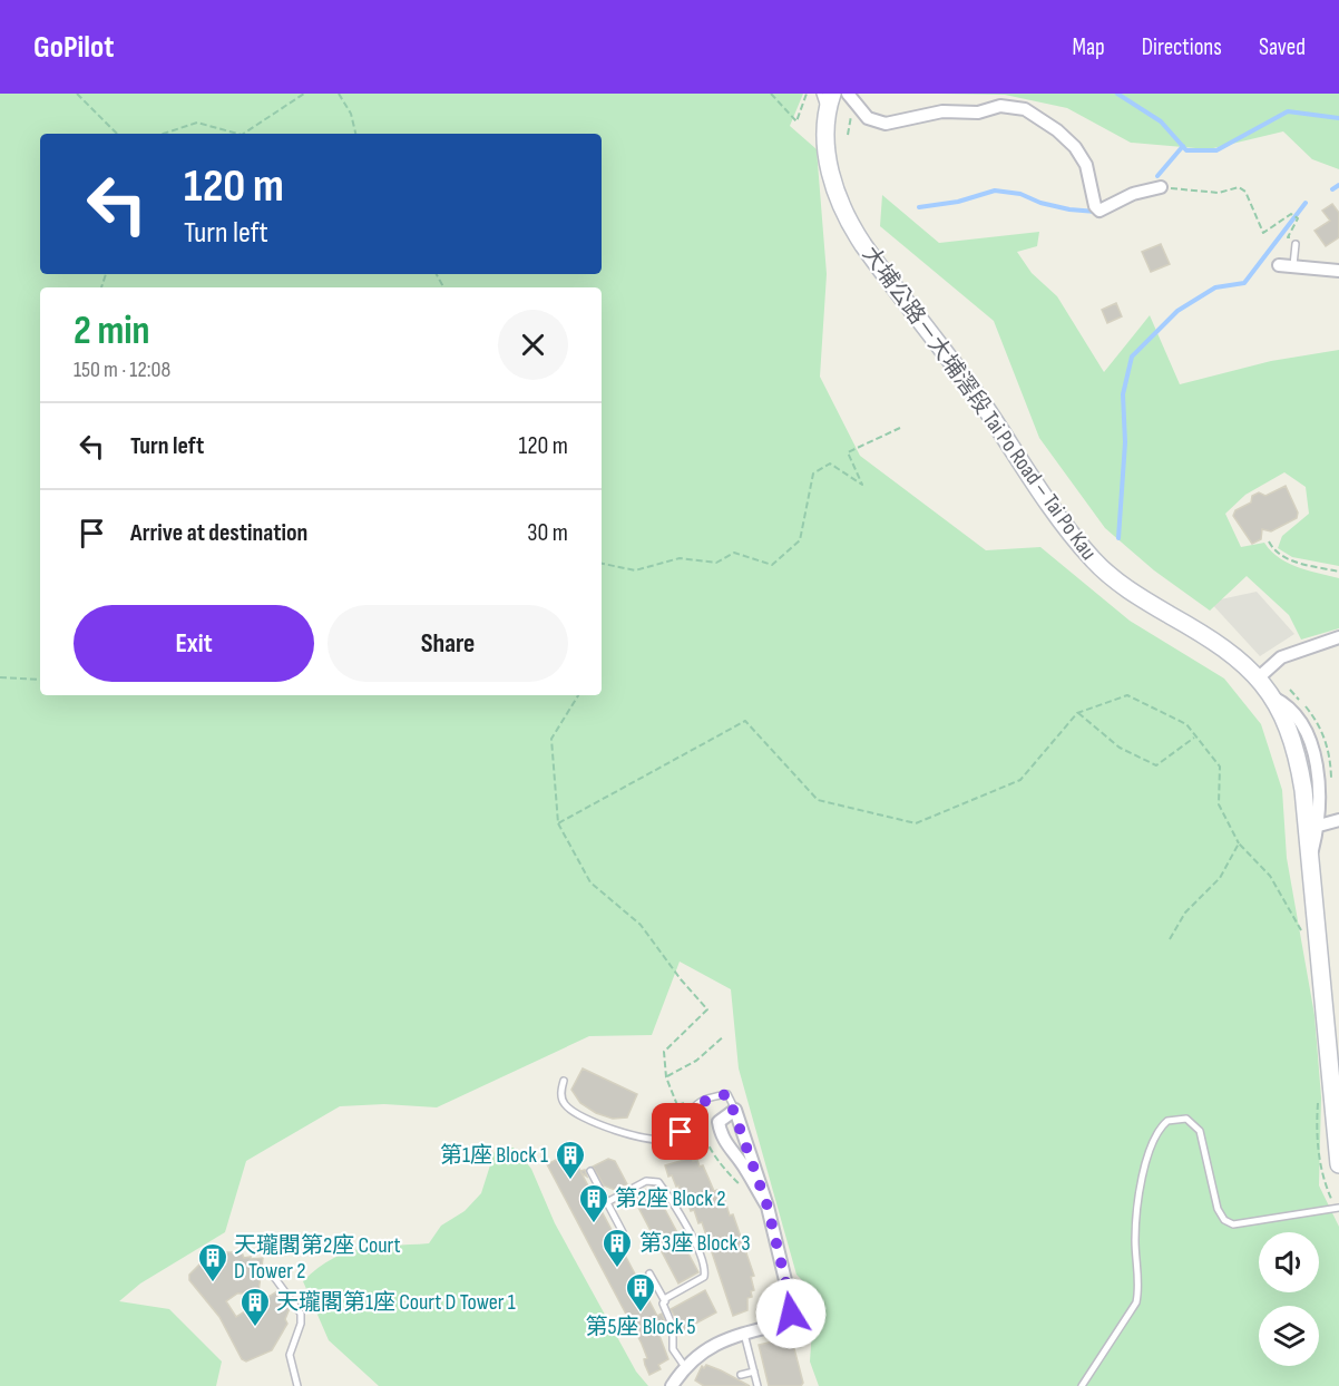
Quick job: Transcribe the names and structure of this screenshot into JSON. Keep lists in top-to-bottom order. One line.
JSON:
{"streets":{"main road":["大埔公路－大埔滘段 Tai Po Road – Tai Po Kau"]},"places":{"building":["第1座 Block 1","第2座 Block 2","第3座 Block 3","天瓏閣第2座 Court D Tower 2","第5座 Block 5","天瓏閣第1座 Court D Tower 1"]},"page":{"header":"GoPilot","nav":["Map","Directions","Saved"],"turn":["120 m","Turn left"],"heading":["2 min","150 m · 12:08"],"list":[{"name":"Turn left","value":"120 m"},{"name":"Arrive at destination","value":"30 m"}],"buttons":["Exit","Share"]}}
